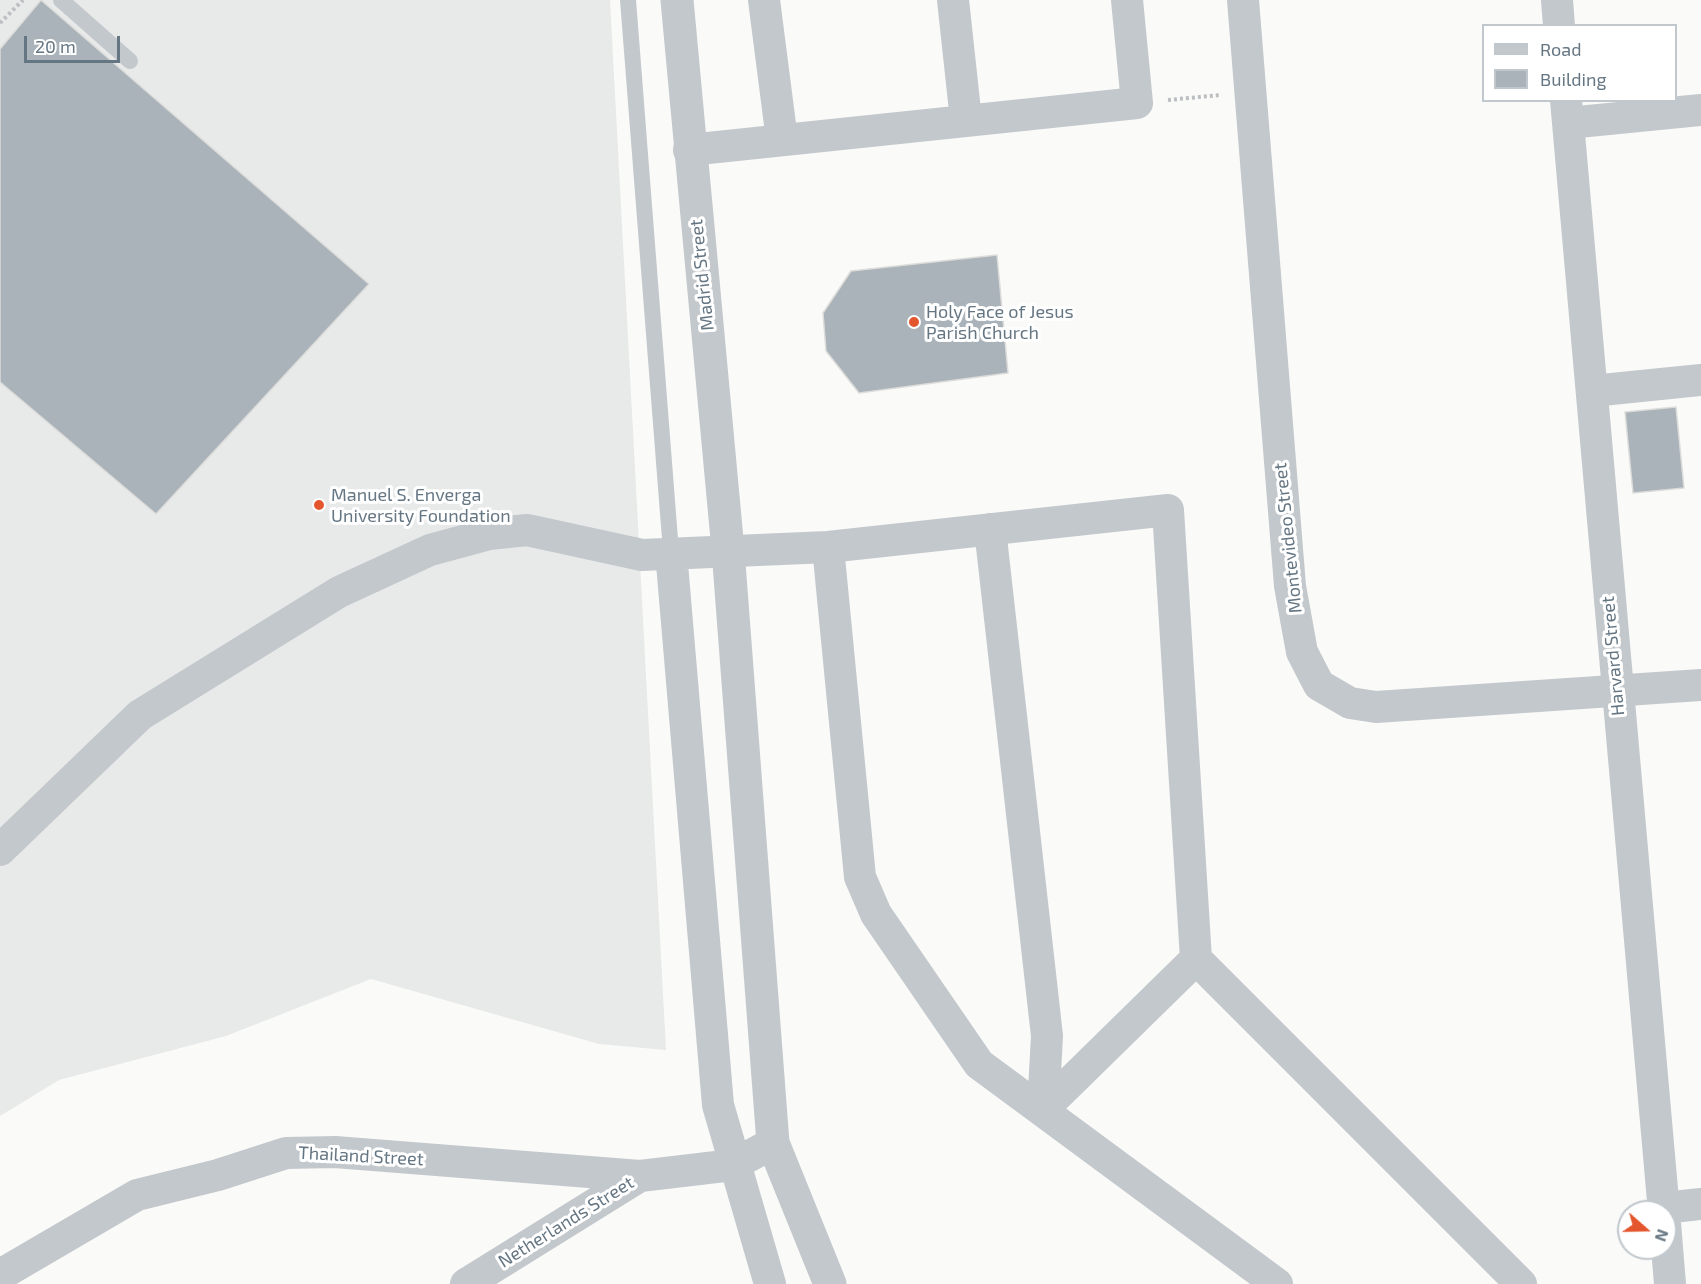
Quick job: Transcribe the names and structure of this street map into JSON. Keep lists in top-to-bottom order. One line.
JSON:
{"streets":{"street":["Madrid Street","Montevideo Street","Harvard Street","Thailand Street","Netherlands Street"]},"crossings":[["Madrid Street","Netherlands Street"],["Montevideo Street","Harvard Street"],["Thailand Street","Netherlands Street"]],"places":["Holy Face of Jesus Parish Church","Manuel S. Enverga University Foundation"],"legend":["Road","Building"],"scale_bar":"20 m","north":"right"}
